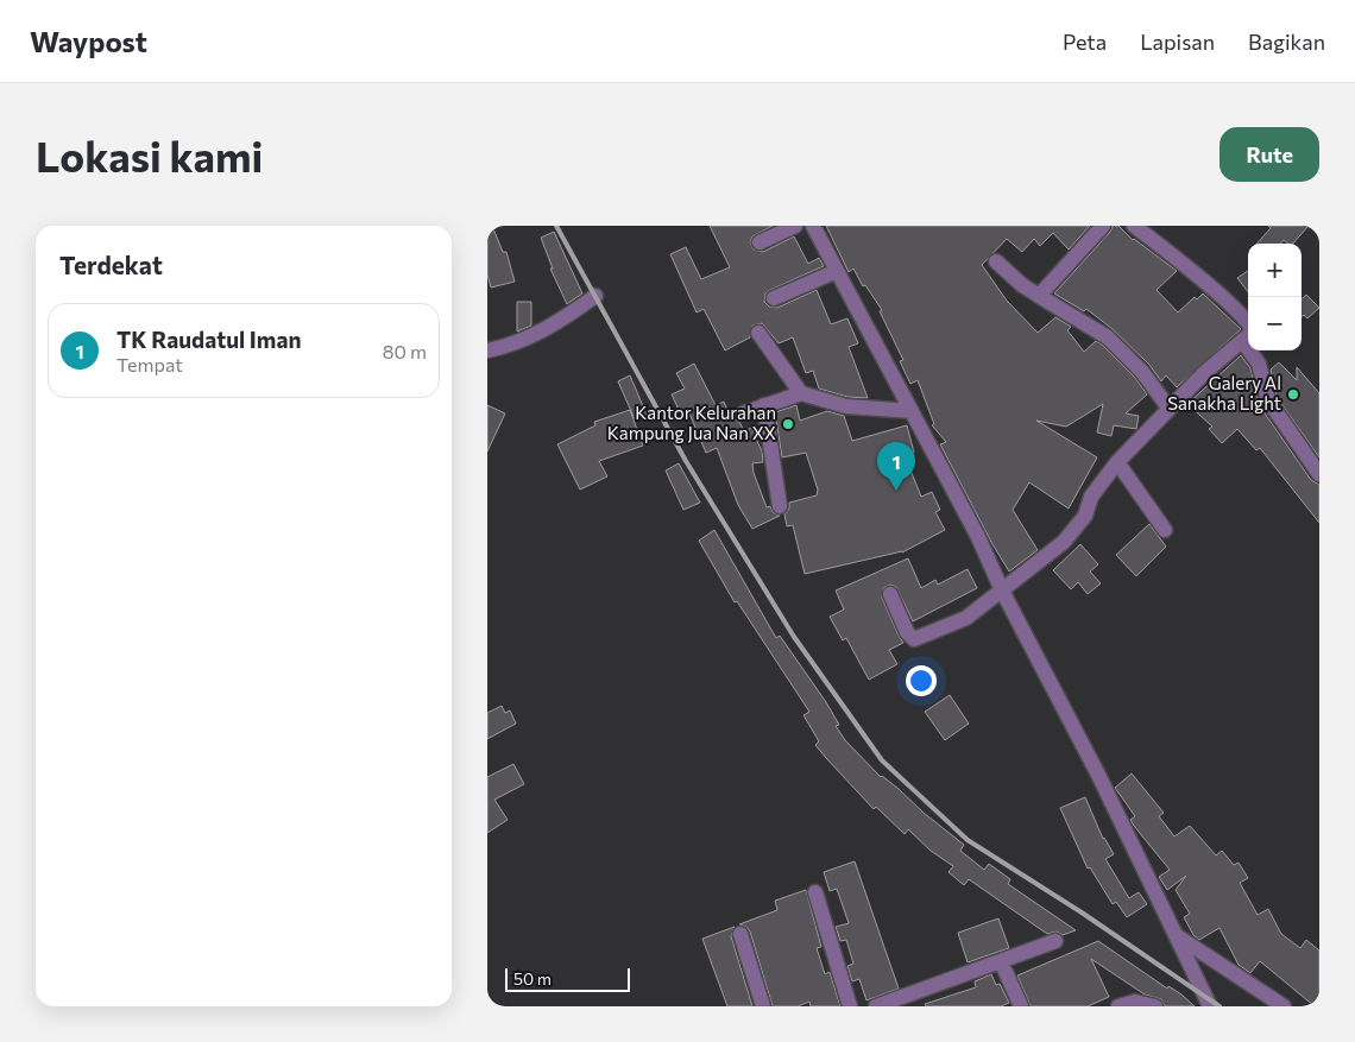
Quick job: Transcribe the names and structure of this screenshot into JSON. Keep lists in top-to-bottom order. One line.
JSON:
{"places":["Galery Al Sanakha Light","Kantor Kelurahan Kampung Jua Nan XX"],"scale_bar":"50 m","page":{"header":"Waypost","nav":["Peta","Lapisan","Bagikan"],"buttons":"Rute","title":"Lokasi kami","heading":"Terdekat","map_buttons":["+","−"],"list":[{"mark":"1","name":"TK Raudatul Iman","note":"Tempat","value":"80 m"}],"pins":"1","scale":"50 m"}}
